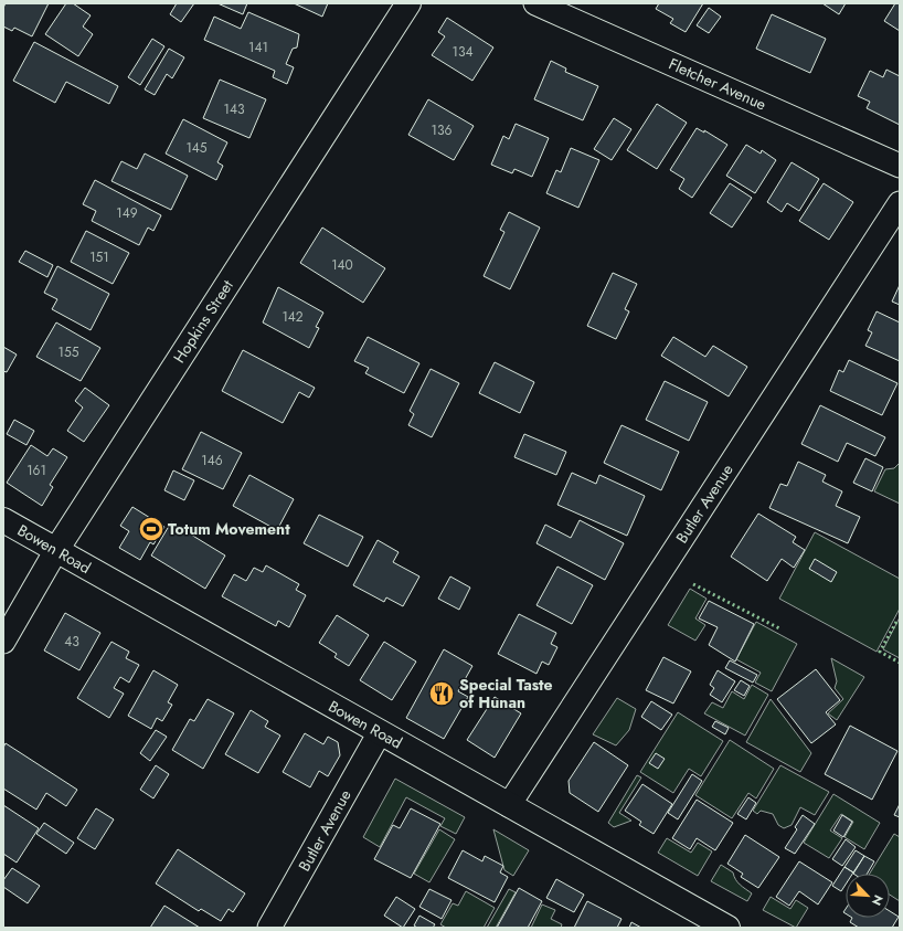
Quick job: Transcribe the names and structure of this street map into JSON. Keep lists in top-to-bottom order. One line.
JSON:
{"streets":{"street":["Fletcher Avenue","Hopkins Street","Butler Avenue","Bowen Road"]},"crossings":[["Hopkins Street","Bowen Road"],["Butler Avenue","Bowen Road"]],"places":{"sports":["Totum Movement"],"restaurant":["Special Taste of Hunan"]},"house_numbers":["141","134","143","136","145","149","151","140","142","155","146","161","43"],"north":"bottom right"}
